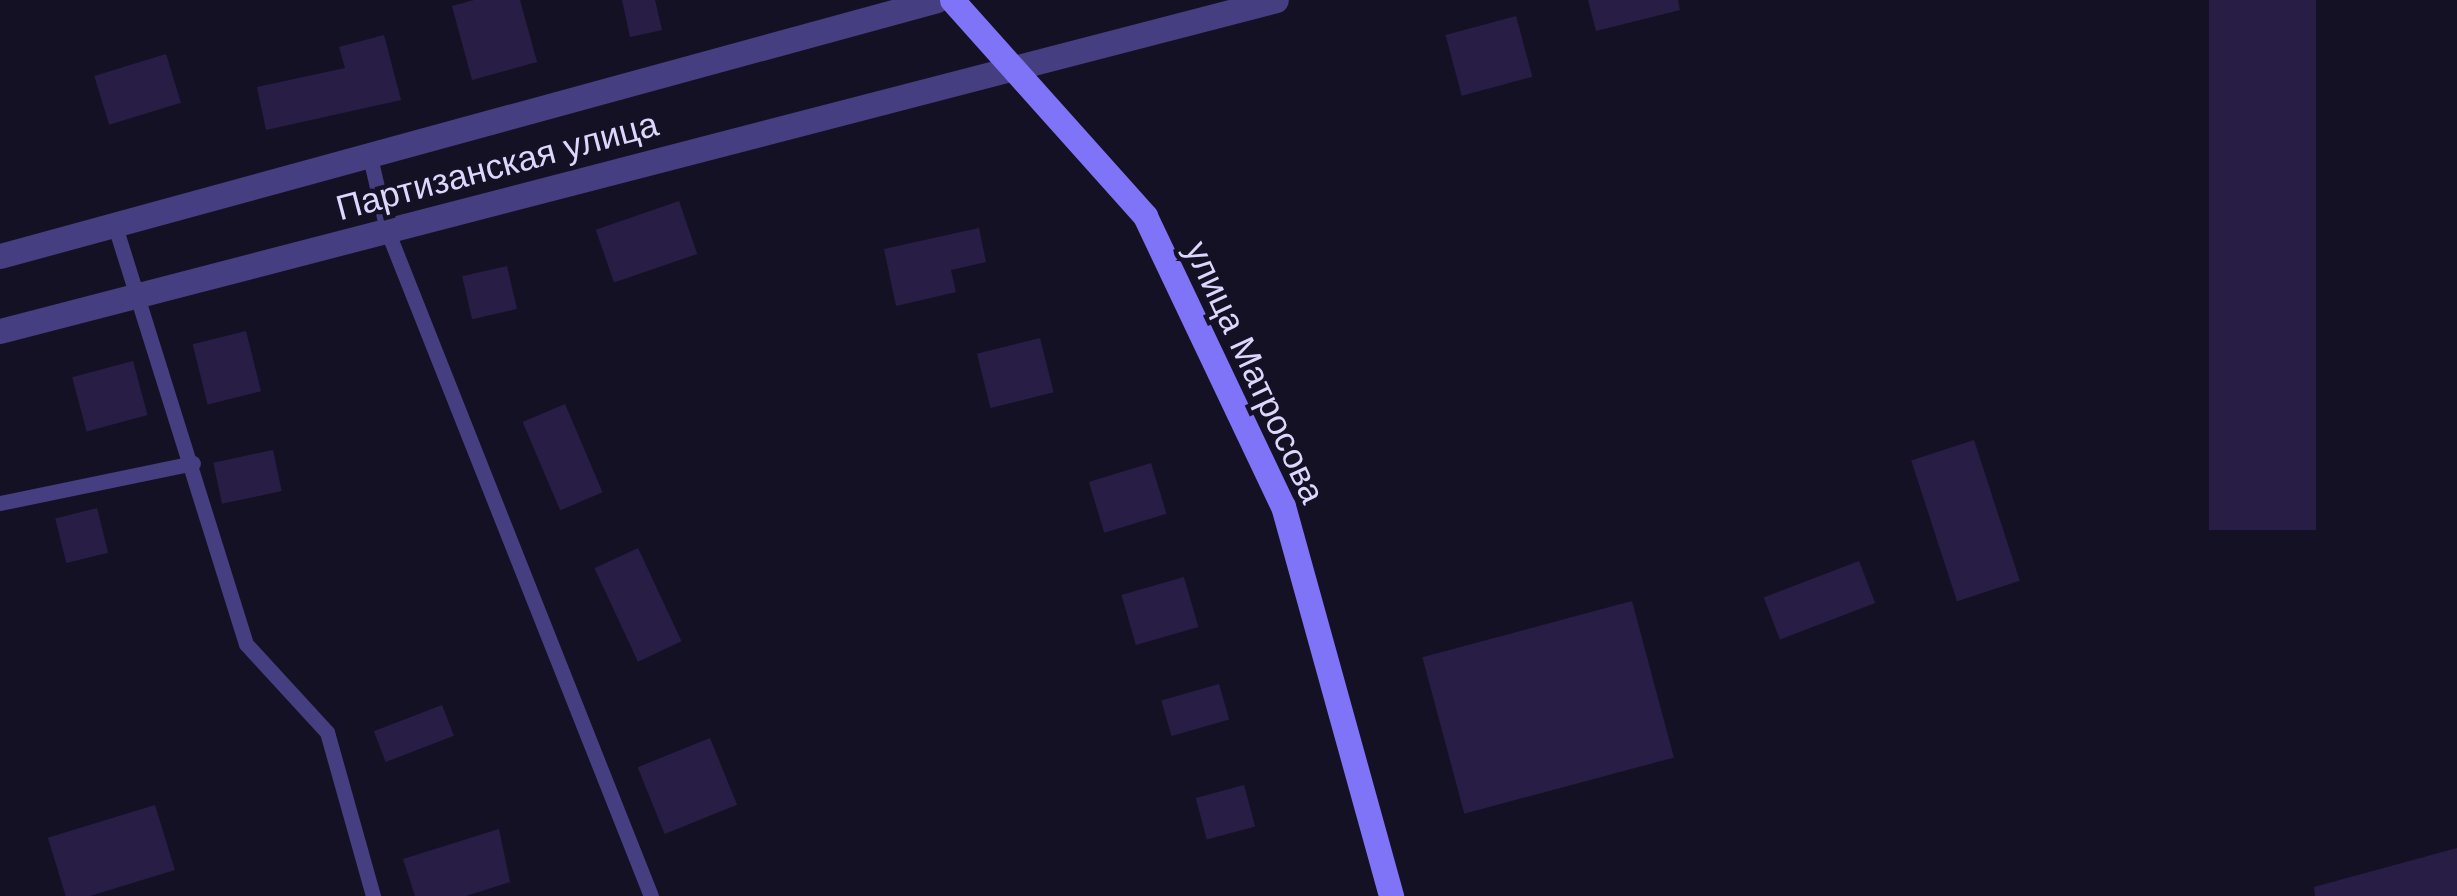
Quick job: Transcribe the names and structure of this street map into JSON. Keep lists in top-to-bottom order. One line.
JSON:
{"streets":{"main road":["улица Матросова"],"street":["Партизанская улица"]},"crossings":[["Партизанская улица","улица Матросова"]]}
